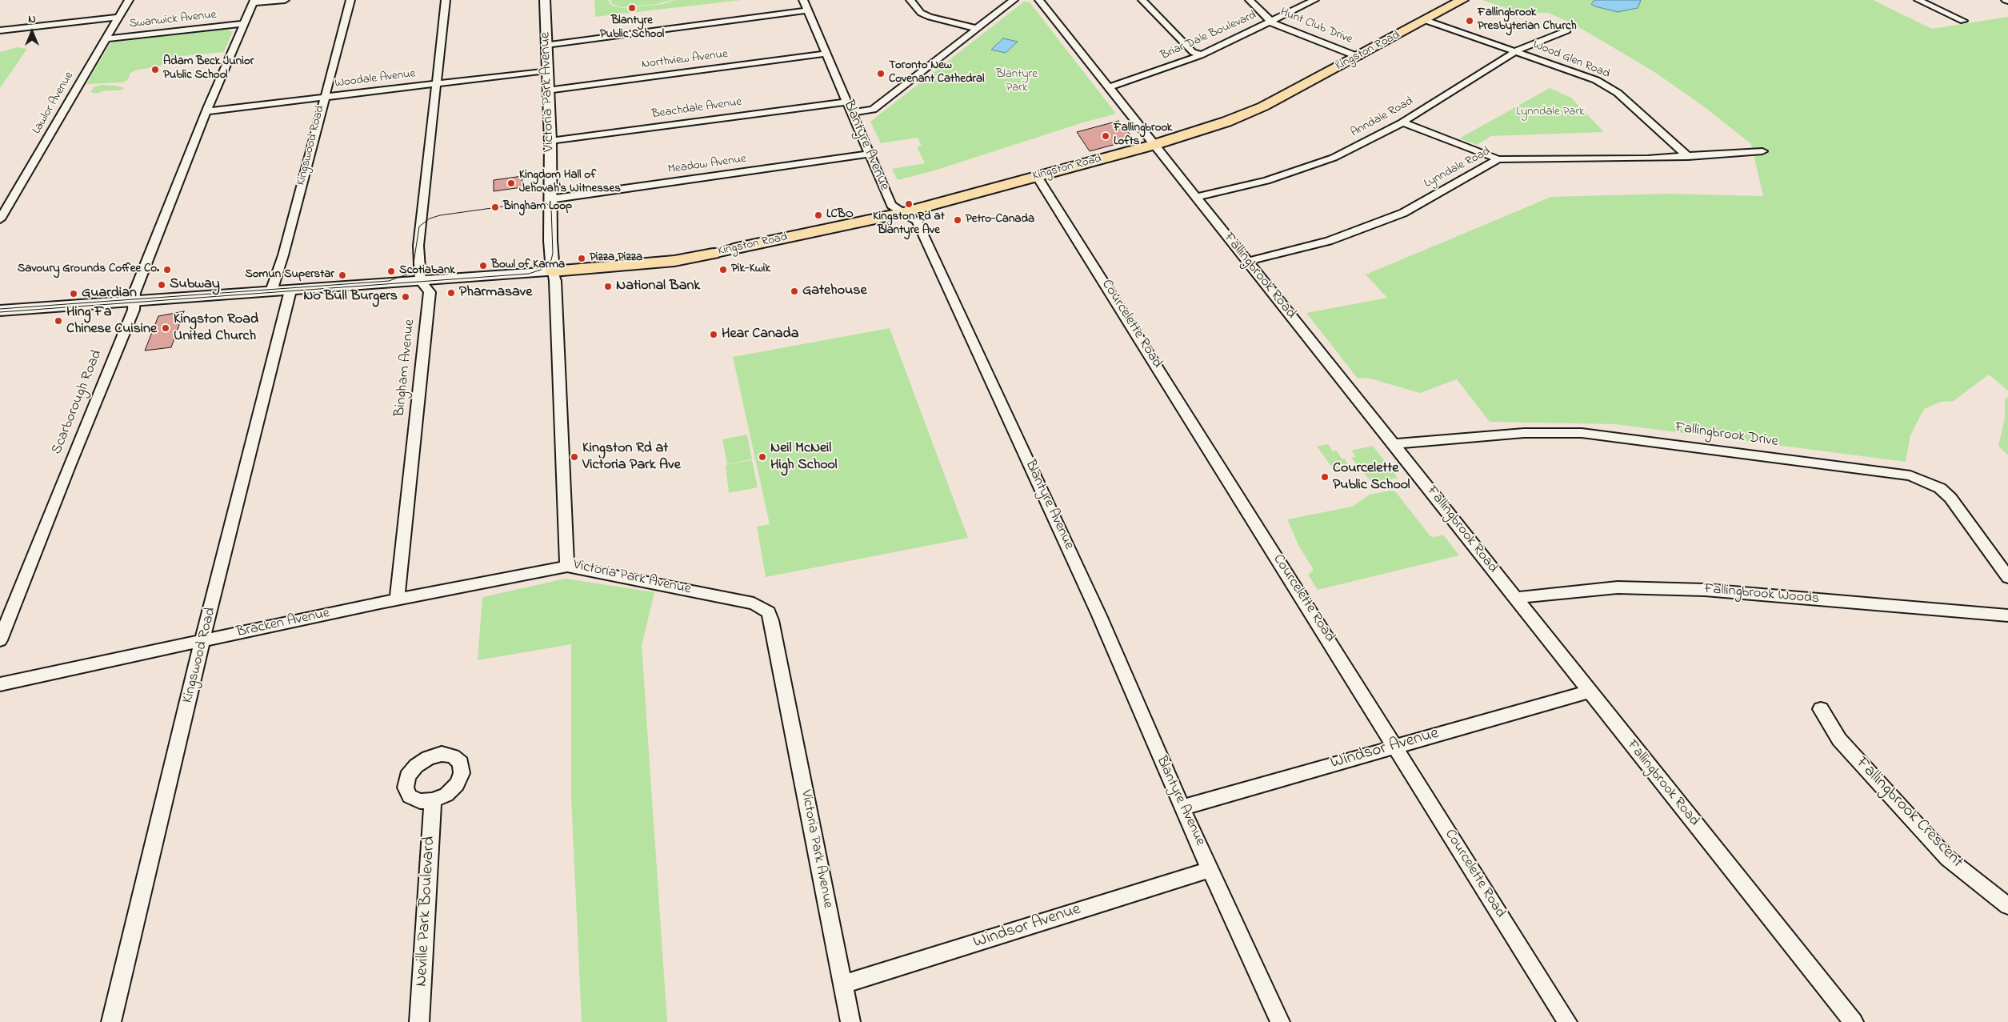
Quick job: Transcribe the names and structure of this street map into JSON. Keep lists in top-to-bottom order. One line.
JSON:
{"streets":{"main road":["Kingston Road"],"street":["Swanwick Avenue","Hunt Club Drive","Briar Dale Boulevard","Northview Avenue","Wood Glen Road","Woodale Avenue","Victoria Park Avenue","Lawlor Avenue","Beachdale Avenue","Anndale Road","Kingswood Road","Blantyre Avenue","Meadow Avenue","Lynndale Road","Fallingbrook Road","Courcelette Road","Bingham Avenue","Scarborough Road","Fallingbrook Drive","Fallingbrook Woods","Bracken Avenue","Windsor Avenue","Fallingbrook Crescent","Neville Park Boulevard"]},"crossings":[["Swanwick Avenue","Lawlor Avenue"],["Swanwick Avenue","Scarborough Road"],["Hunt Club Drive","Briar Dale Boulevard"],["Hunt Club Drive","Kingston Road"],["Briar Dale Boulevard","Fallingbrook Road"],["Kingston Road","Wood Glen Road"],["Kingston Road","Victoria Park Avenue"],["Kingston Road","Kingswood Road"],["Kingston Road","Blantyre Avenue"],["Kingston Road","Fallingbrook Road"],["Kingston Road","Courcelette Road"],["Kingston Road","Bingham Avenue"],["Kingston Road","Scarborough Road"],["Northview Avenue","Victoria Park Avenue"],["Northview Avenue","Blantyre Avenue"],["Wood Glen Road","Anndale Road"],["Wood Glen Road","Lynndale Road"],["Woodale Avenue","Victoria Park Avenue"],["Woodale Avenue","Kingswood Road"],["Woodale Avenue","Bingham Avenue"],["Woodale Avenue","Scarborough Road"],["Victoria Park Avenue","Beachdale Avenue"],["Victoria Park Avenue","Meadow Avenue"],["Victoria Park Avenue","Bracken Avenue"],["Victoria Park Avenue","Windsor Avenue"],["Beachdale Avenue","Blantyre Avenue"],["Anndale Road","Fallingbrook Road"],["Kingswood Road","Bracken Avenue"],["Blantyre Avenue","Meadow Avenue"],["Blantyre Avenue","Windsor Avenue"],["Lynndale Road","Fallingbrook Road"],["Fallingbrook Road","Fallingbrook Drive"],["Fallingbrook Road","Fallingbrook Woods"],["Fallingbrook Road","Windsor Avenue"],["Courcelette Road","Windsor Avenue"],["Bingham Avenue","Bracken Avenue"]],"parks":["Blantyre Park","Lynndale Park"],"places":["Blantyre Public School","Fallingbrook Presbyterian Church","Adam Beck Junior Public School","Toronto New Covenant Cathedral","Fallingbrook Lofts","Kingdom Hall of Jehovah's Witnesses","Kingston Rd at Blantyre Ave","Bingham Loop","LCBO","Petro-Canada","Pizza Pizza","Bowl of Karma","Savoury Grounds Coffee Co.","Pik-Kwik","Scotiabank","Somun Superstar","Subway","National Bank","Gatehouse","Pharmasave","Guardian","No Bull Burgers","Hing Fa Chinese Cuisine","Kingston Road United Church","Hear Canada","Kingston Rd at Victoria Park Ave","Neil McNeil High School","Courcelette Public School"],"north":"top"}
